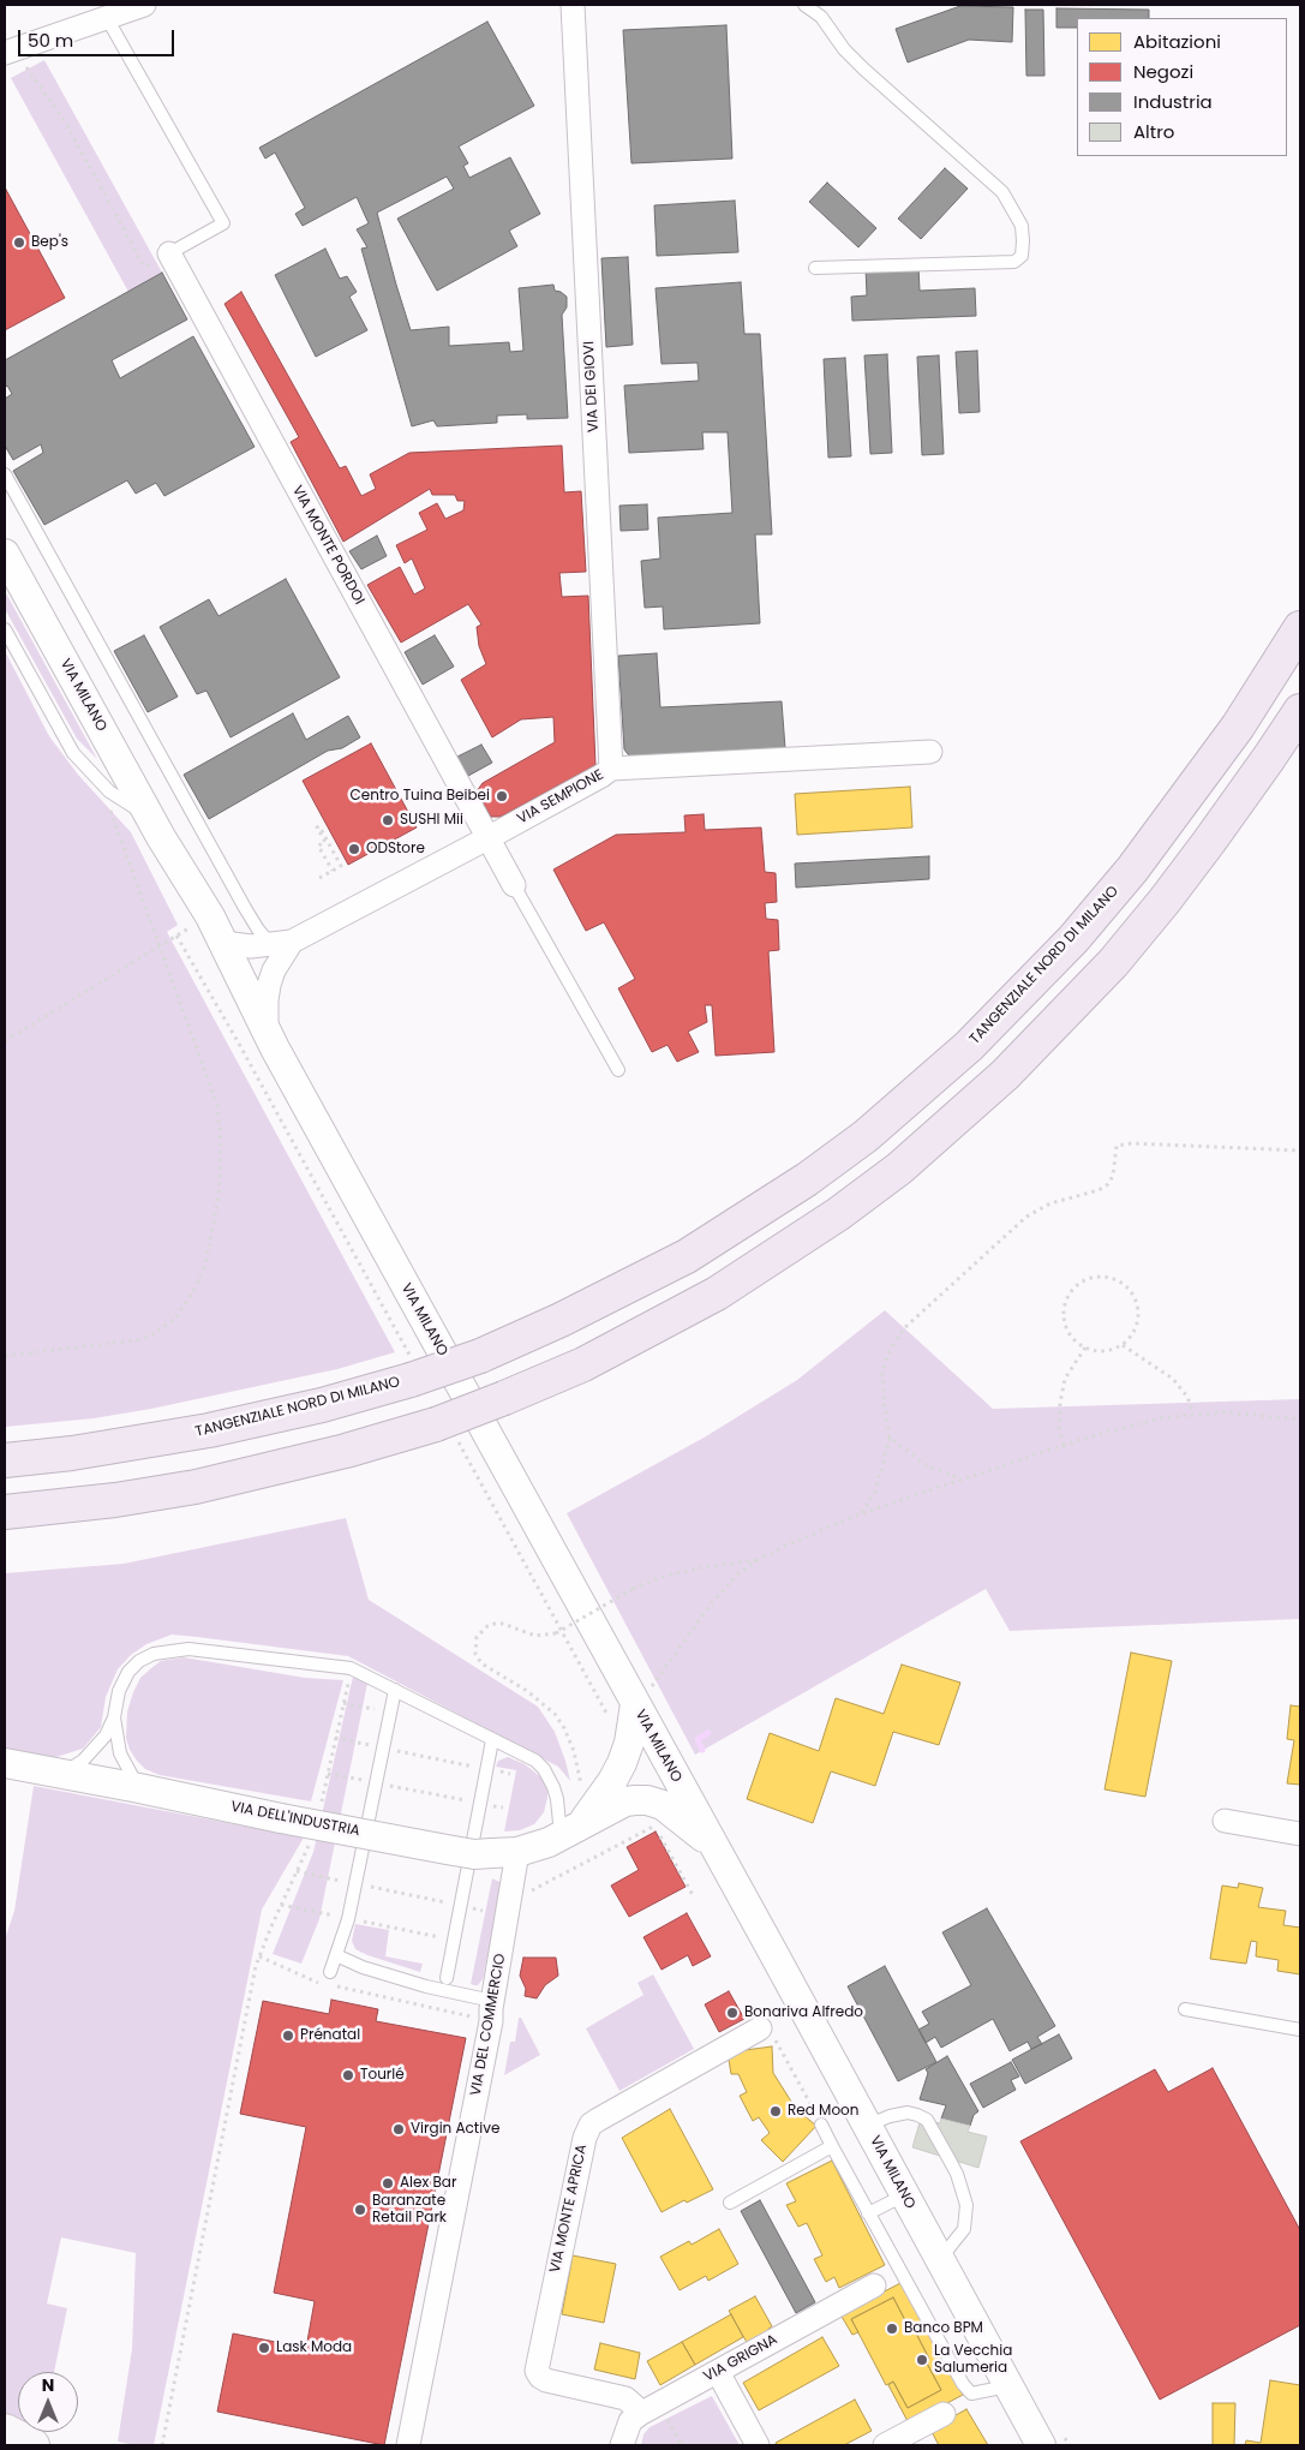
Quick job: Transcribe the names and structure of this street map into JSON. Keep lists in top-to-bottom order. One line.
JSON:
{"streets":{"highway":["TANGENZIALE NORD DI MILANO"],"street":["VIA DEI GIOVI","VIA MONTE PORDOI","VIA MILANO","VIA SEMPIONE","VIA DELL'INDUSTRIA","VIA DEL COMMERCIO","VIA MONTE APRICA","VIA GRIGNA"]},"crossings":[["VIA DEI GIOVI","VIA SEMPIONE"],["VIA MONTE PORDOI","VIA SEMPIONE"],["VIA MILANO","VIA SEMPIONE"],["VIA MILANO","VIA DELL'INDUSTRIA"],["VIA DELL'INDUSTRIA","VIA DEL COMMERCIO"],["VIA MONTE APRICA","VIA GRIGNA"]],"places":["Bep's","Centro Tuina Beibei","SUSHI Mii","ODStore","Bonariva Alfredo","Prénatal","Tourlé","Red Moon","Virgin Active","Alex Bar","Baranzate Retail Park","Banco BPM","Lask Moda","La Vecchia Salumeria"],"legend":["Abitazioni","Negozi","Industria","Altro"],"scale_bar":"50 m","north":"top"}
